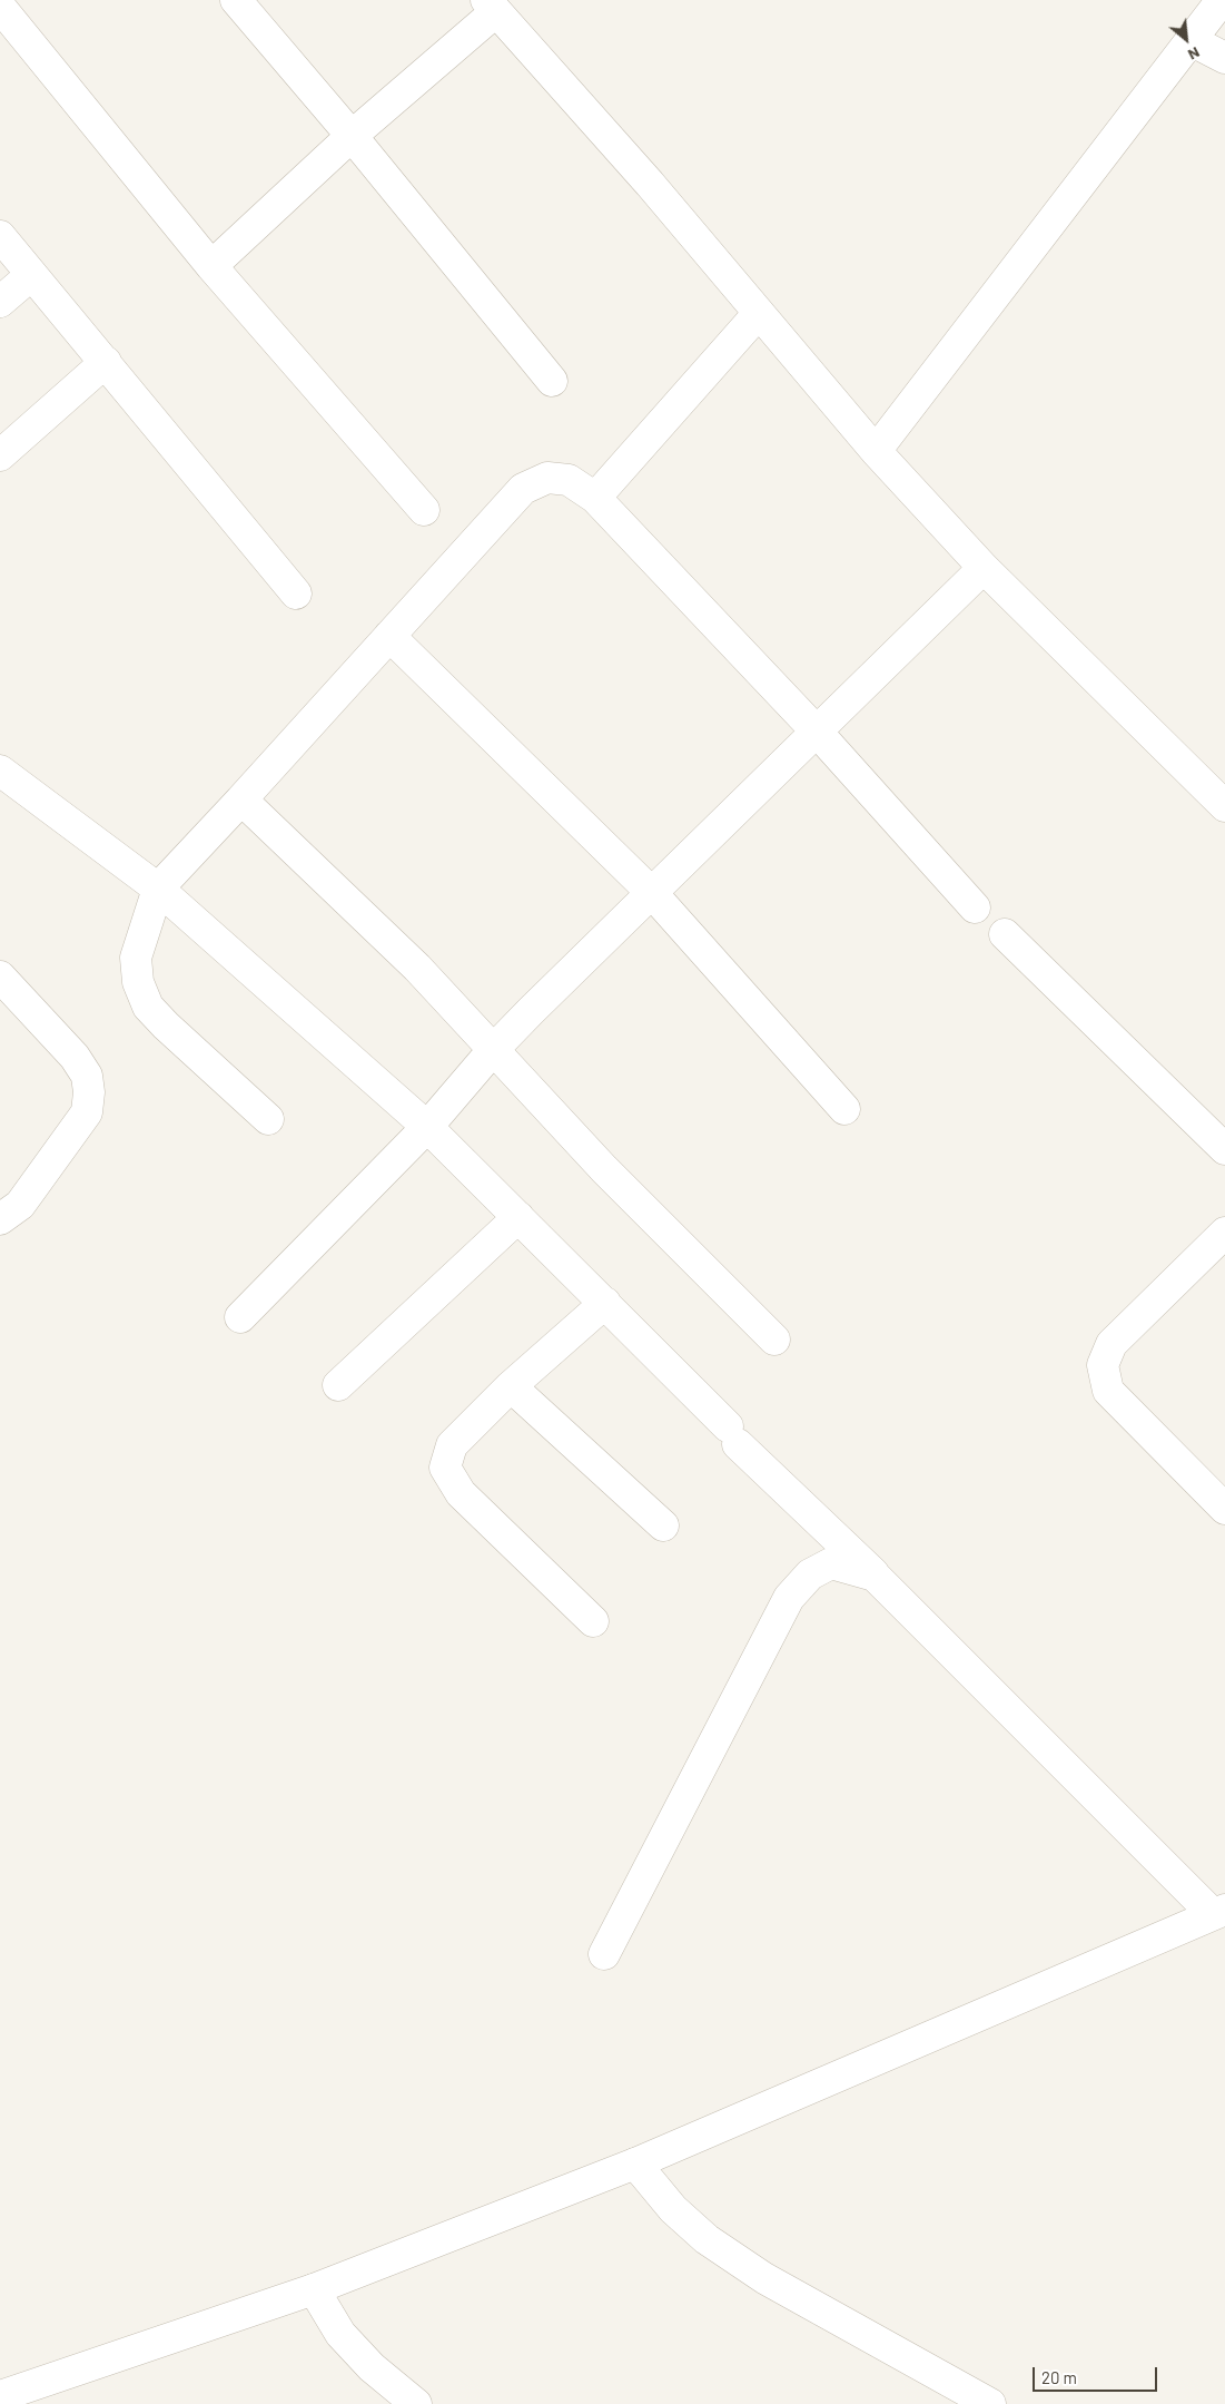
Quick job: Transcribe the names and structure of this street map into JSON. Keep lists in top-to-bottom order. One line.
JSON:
{"scale_bar":"20 m","north":"bottom right"}
